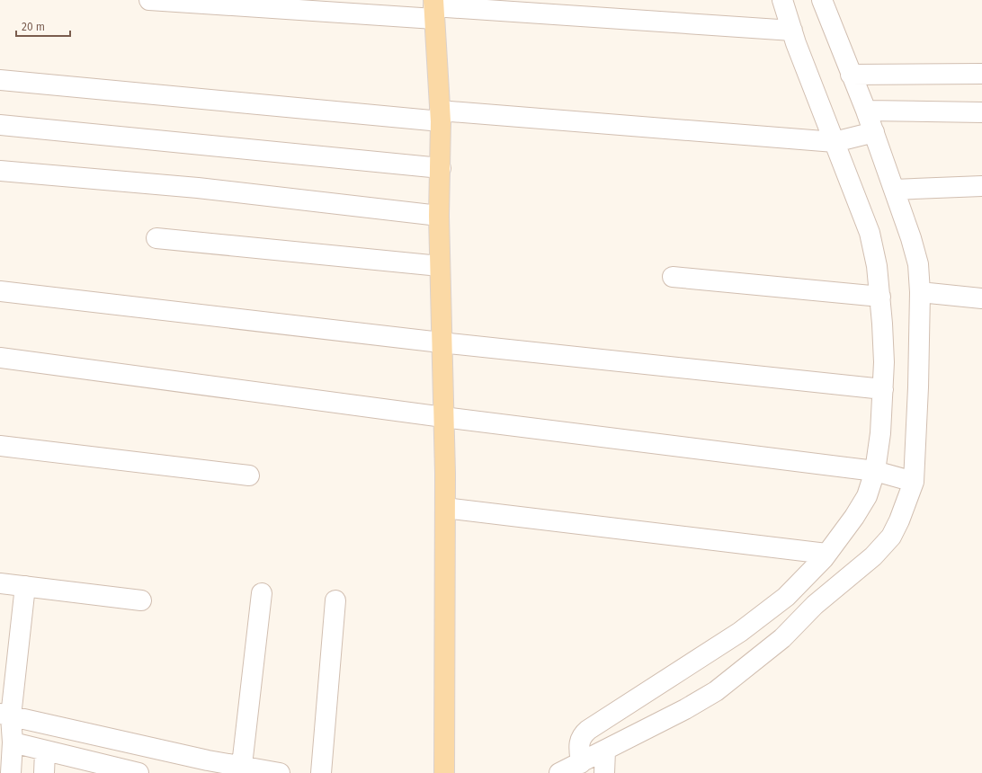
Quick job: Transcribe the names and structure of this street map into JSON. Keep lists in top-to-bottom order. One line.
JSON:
{"scale_bar":"20 m"}
